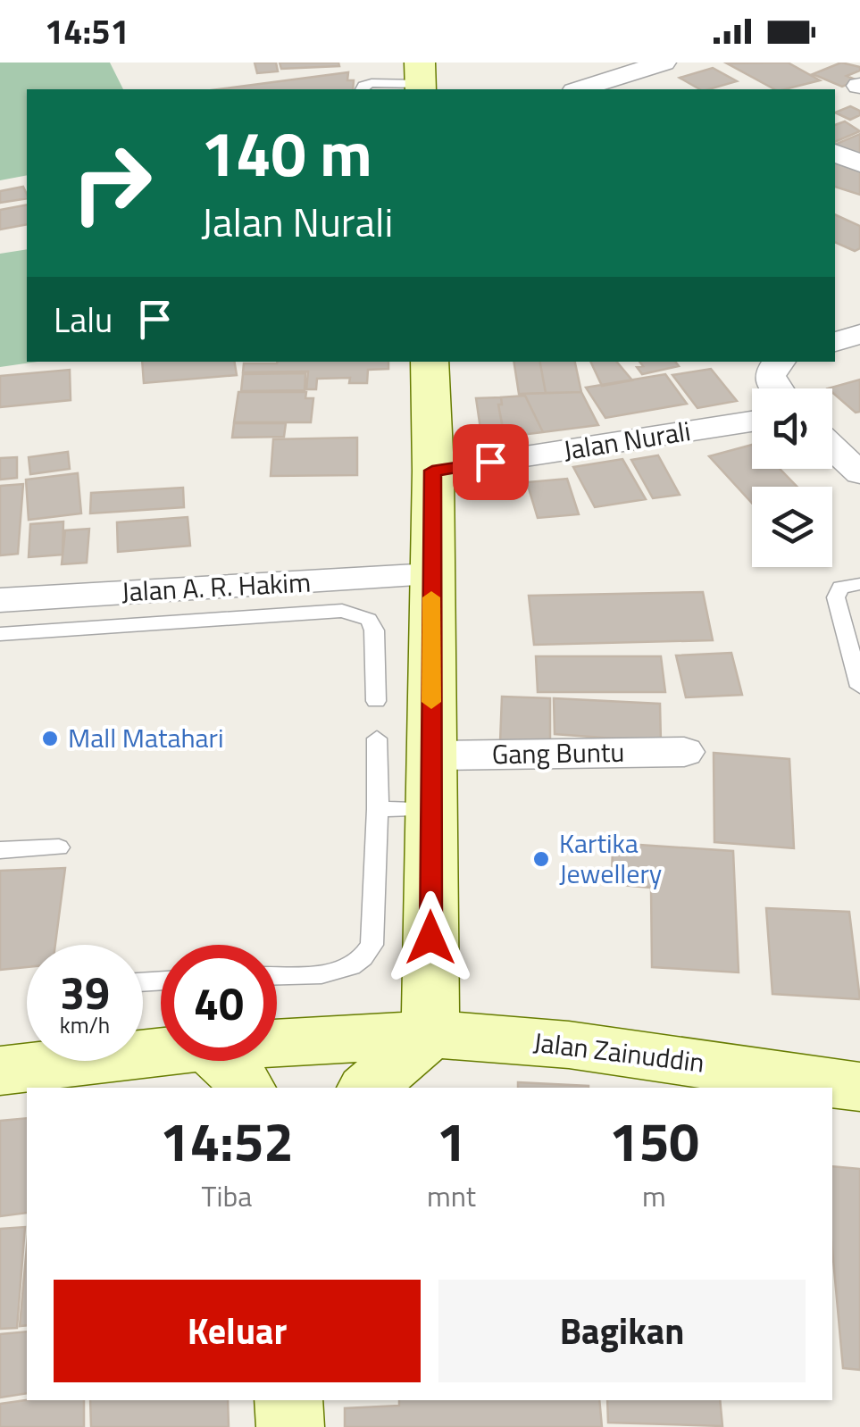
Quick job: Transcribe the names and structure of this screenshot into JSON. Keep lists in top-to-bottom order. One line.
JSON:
{"streets":{"street":["Jalan Nurali","Jalan A. R. Hakim","Gang Buntu","Jalan Zainuddin"]},"places":["Mall Matahari","Kartika Jewellery"],"page":{"status":"14:51","turn":["140 m","Jalan Nurali"],"then":"Lalu","speed":"39 km/h","limit":"40","eta":["14:52","Tiba","1","mnt","150","m"],"buttons":["Keluar","Bagikan"]}}
